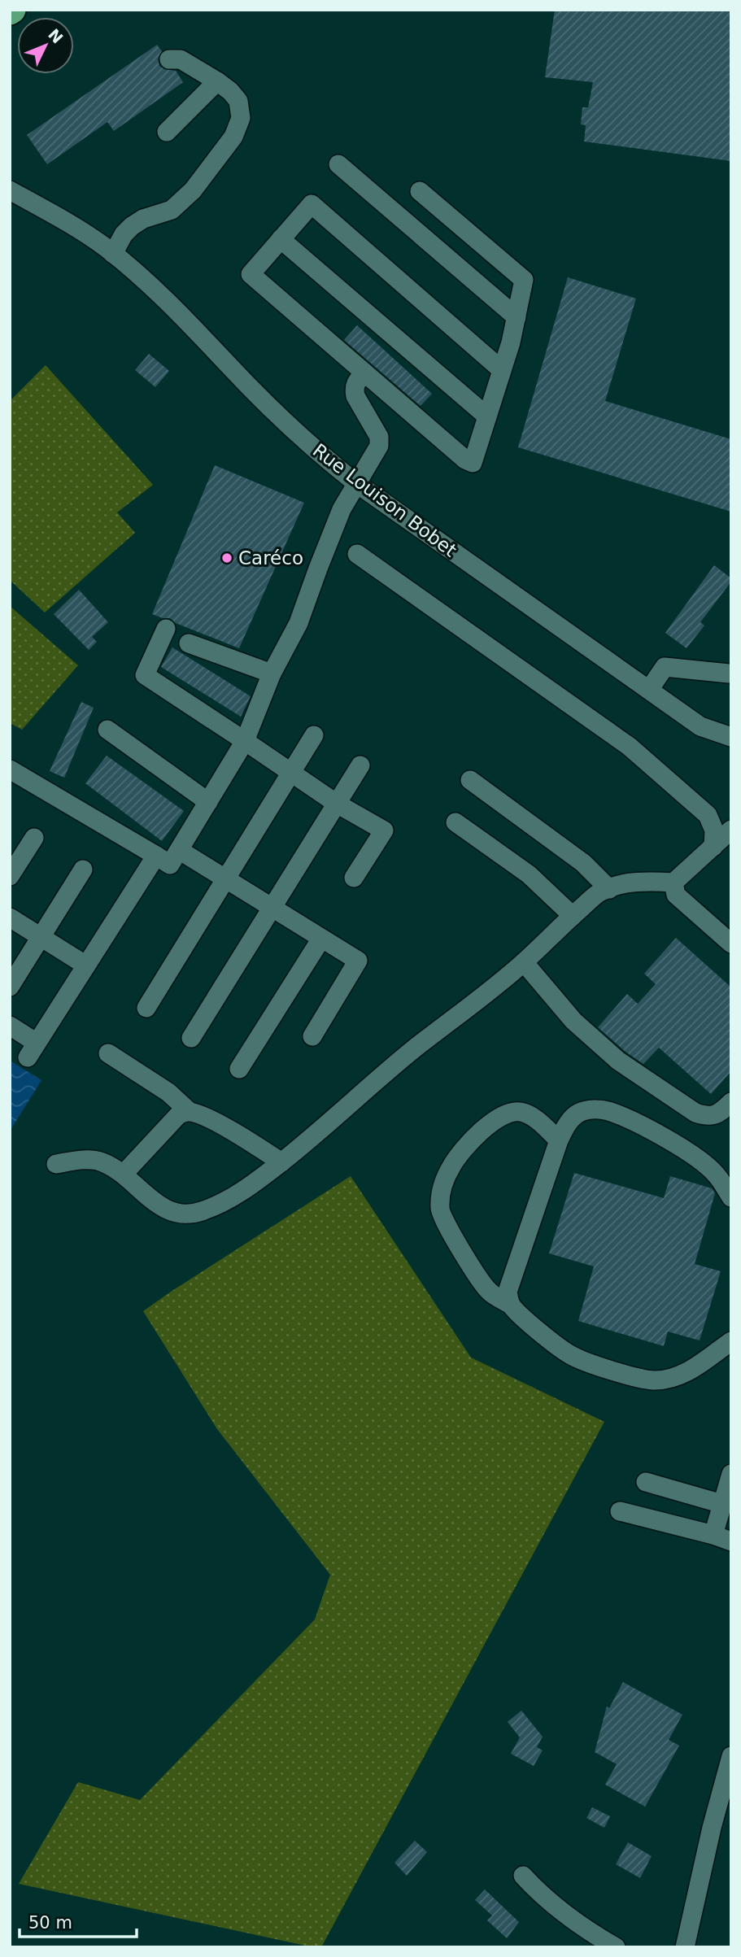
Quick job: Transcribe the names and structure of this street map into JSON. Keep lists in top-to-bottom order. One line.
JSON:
{"streets":{"street":["Rue Louison Bobet"]},"places":["Caréco"],"scale_bar":"50 m","north":"top right"}
